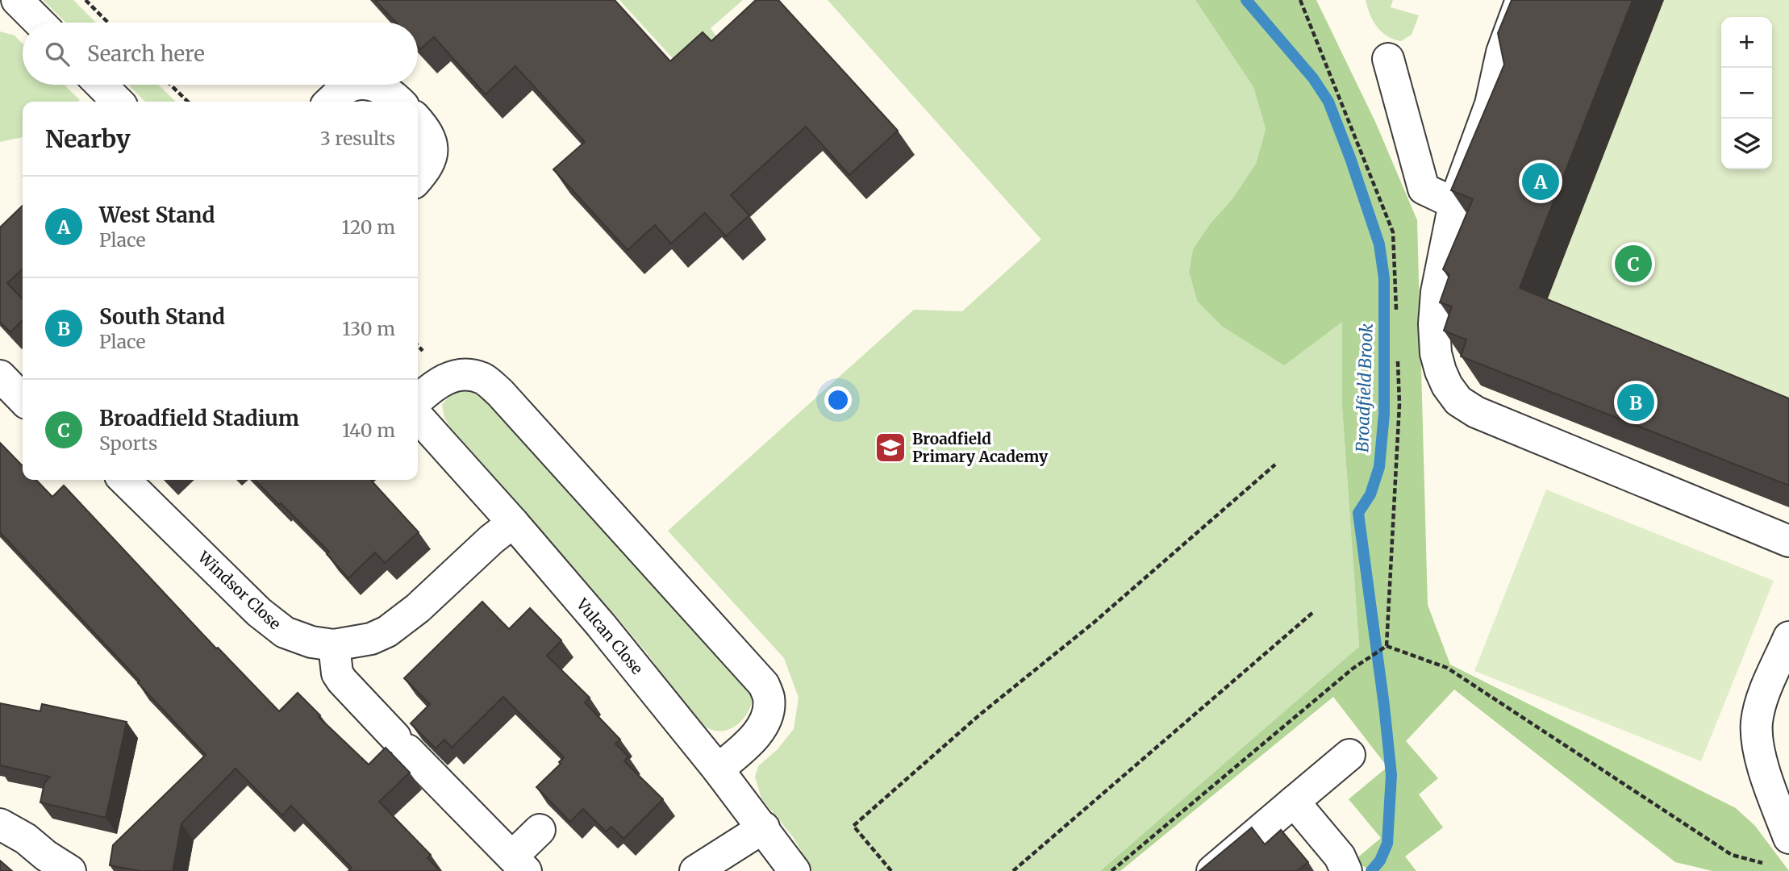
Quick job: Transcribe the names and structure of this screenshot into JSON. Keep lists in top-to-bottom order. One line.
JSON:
{"streets":{"street":["Windsor Close","Vulcan Close"]},"crossings":[["Windsor Close","Vulcan Close"]],"water":["Broadfield Brook"],"places":{"school or university":["Broadfield Primary Academy"]},"page":{"map_buttons":["+","−"],"search":"Search here","heading":["Nearby","3 results"],"pins":["A","C","B"],"list":[{"mark":"A","name":"West Stand","note":"Place","value":"120 m"},{"mark":"B","name":"South Stand","note":"Place","value":"130 m"},{"mark":"C","name":"Broadfield Stadium","note":"Sports","value":"140 m"}]}}
